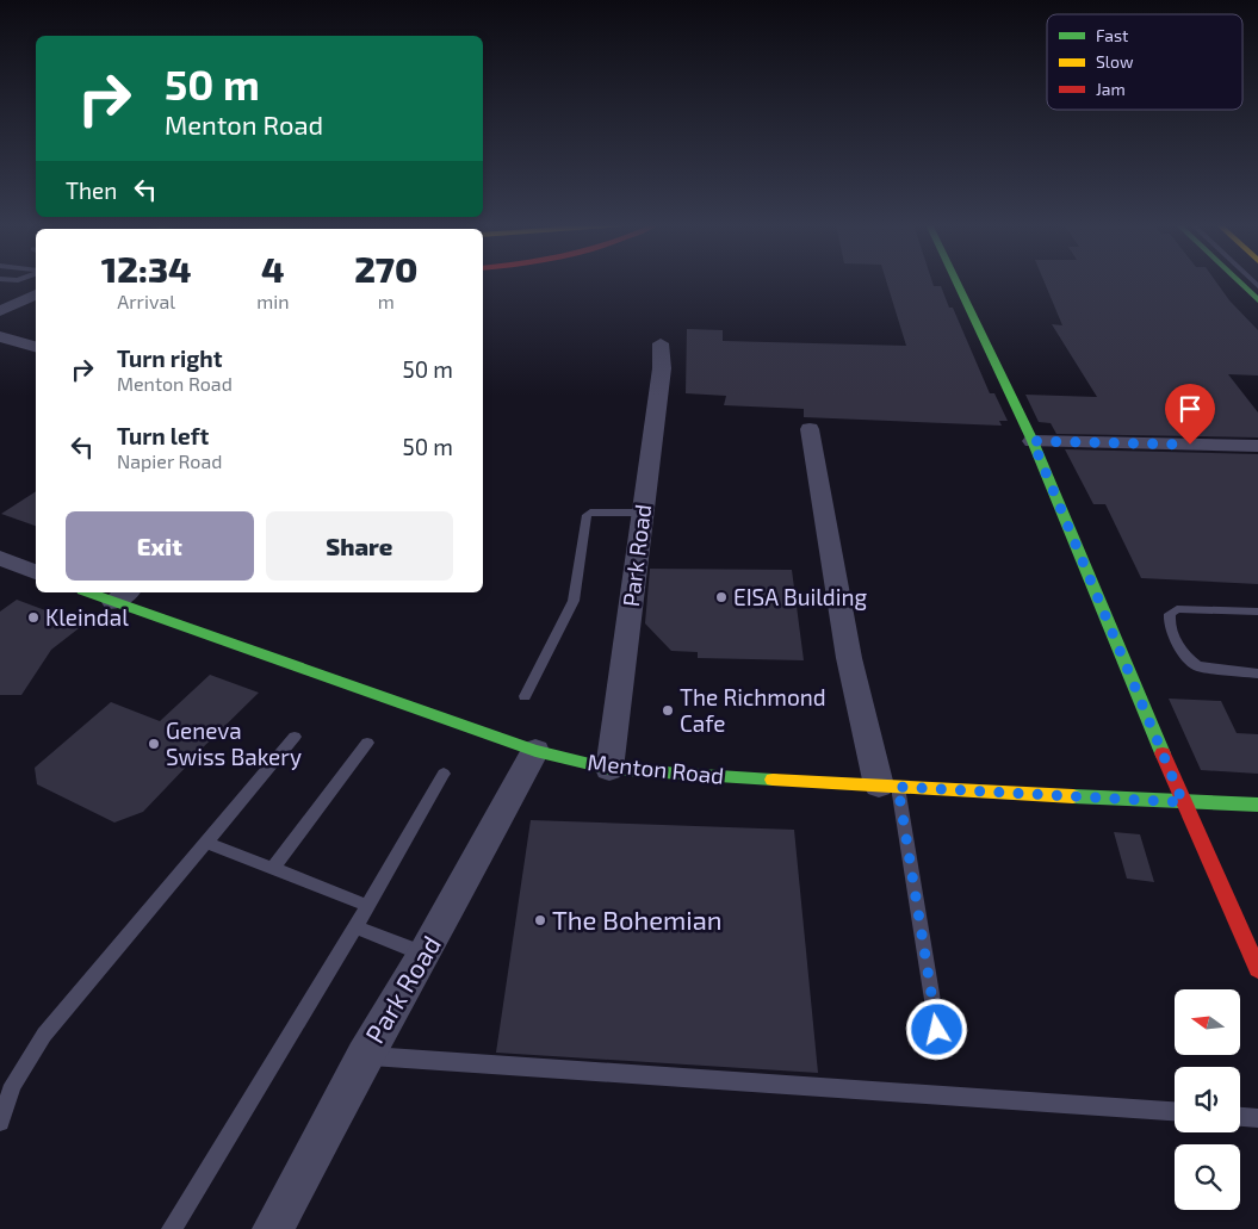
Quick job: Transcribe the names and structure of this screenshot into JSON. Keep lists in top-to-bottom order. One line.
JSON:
{"streets":{"street":["Park Road","Menton Road"]},"crossings":[["Park Road","Menton Road"]],"places":["EISA Building","Kleindal","The Richmond Cafe","Geneva Swiss Bakery","The Bohemian"],"legend":["Fast","Slow","Jam"],"north":"left","page":{"turn":["50 m","Menton Road"],"then":"Then","eta":["12:34","Arrival","4","min","270","m"],"list":[{"name":"Turn right","note":"Menton Road","value":"50 m"},{"name":"Turn left","note":"Napier Road","value":"50 m"}],"buttons":["Exit","Share"]}}
